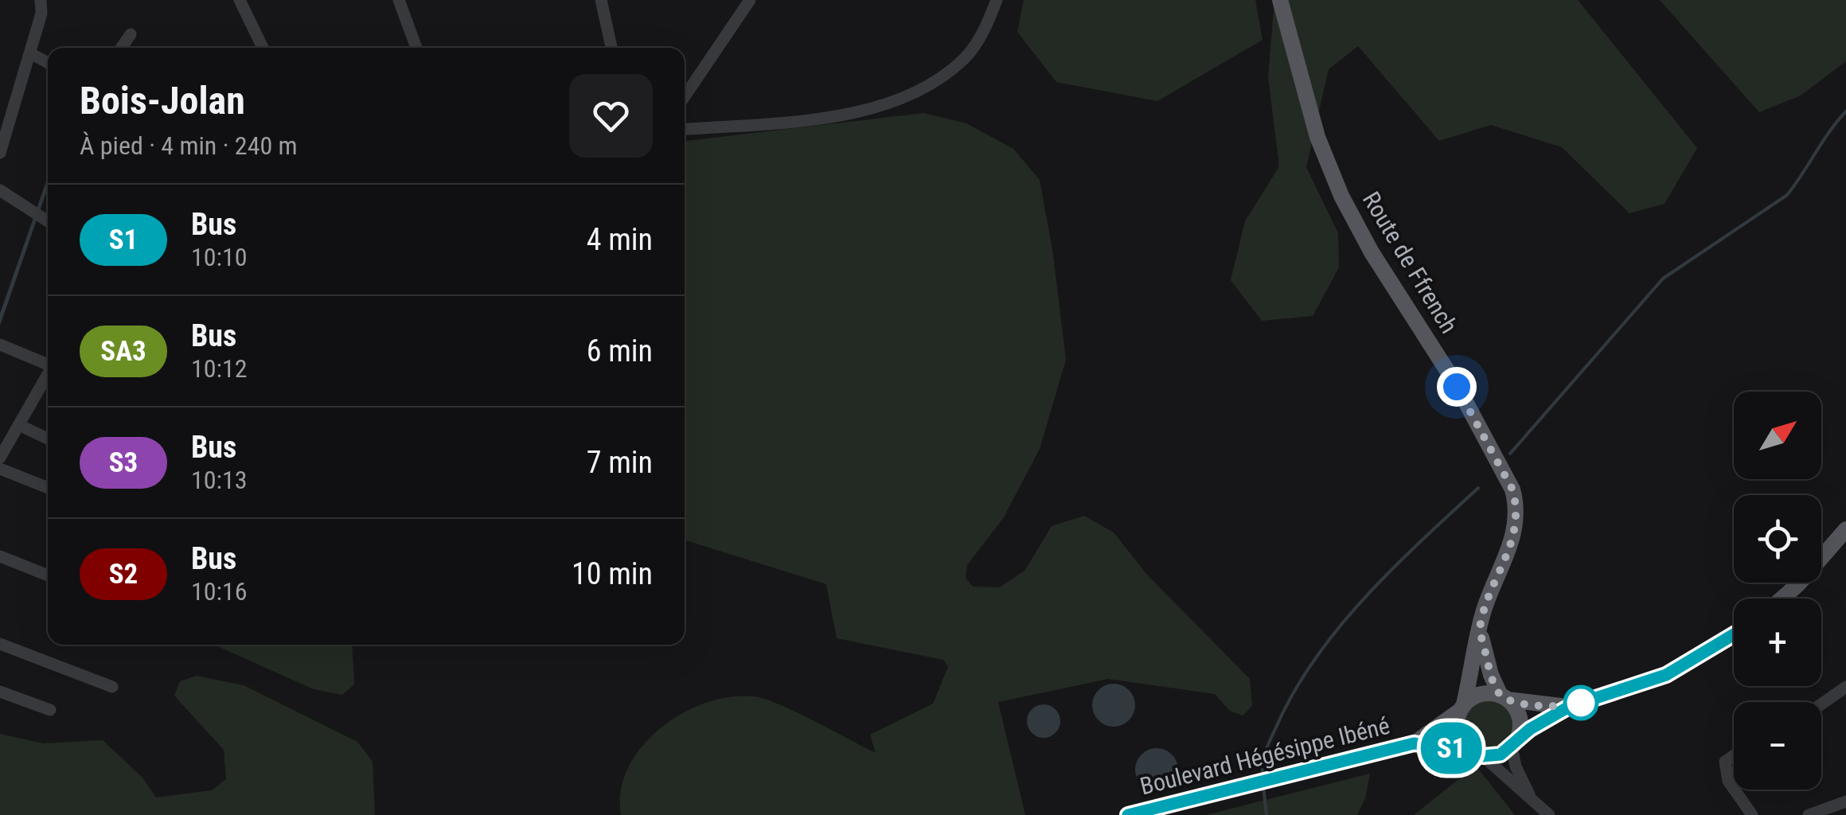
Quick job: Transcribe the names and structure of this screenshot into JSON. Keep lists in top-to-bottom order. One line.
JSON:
{"streets":{"main road":["Route de Ffrench","Boulevard Hégésippe Ibéné"]},"crossings":[["Route de Ffrench","Boulevard Hégésippe Ibéné"]],"lines":["bus line S1"],"north":"top right","page":{"on_map":"S1","heading":["Bois-Jolan","À pied · 4 min · 240 m"],"list":[{"mark":"S1","name":"Bus","note":"10:10","value":"4 min"},{"mark":"SA3","name":"Bus","note":"10:12","value":"6 min"},{"mark":"S3","name":"Bus","note":"10:13","value":"7 min"},{"mark":"S2","name":"Bus","note":"10:16","value":"10 min"}],"map_buttons":["+","−"]}}
